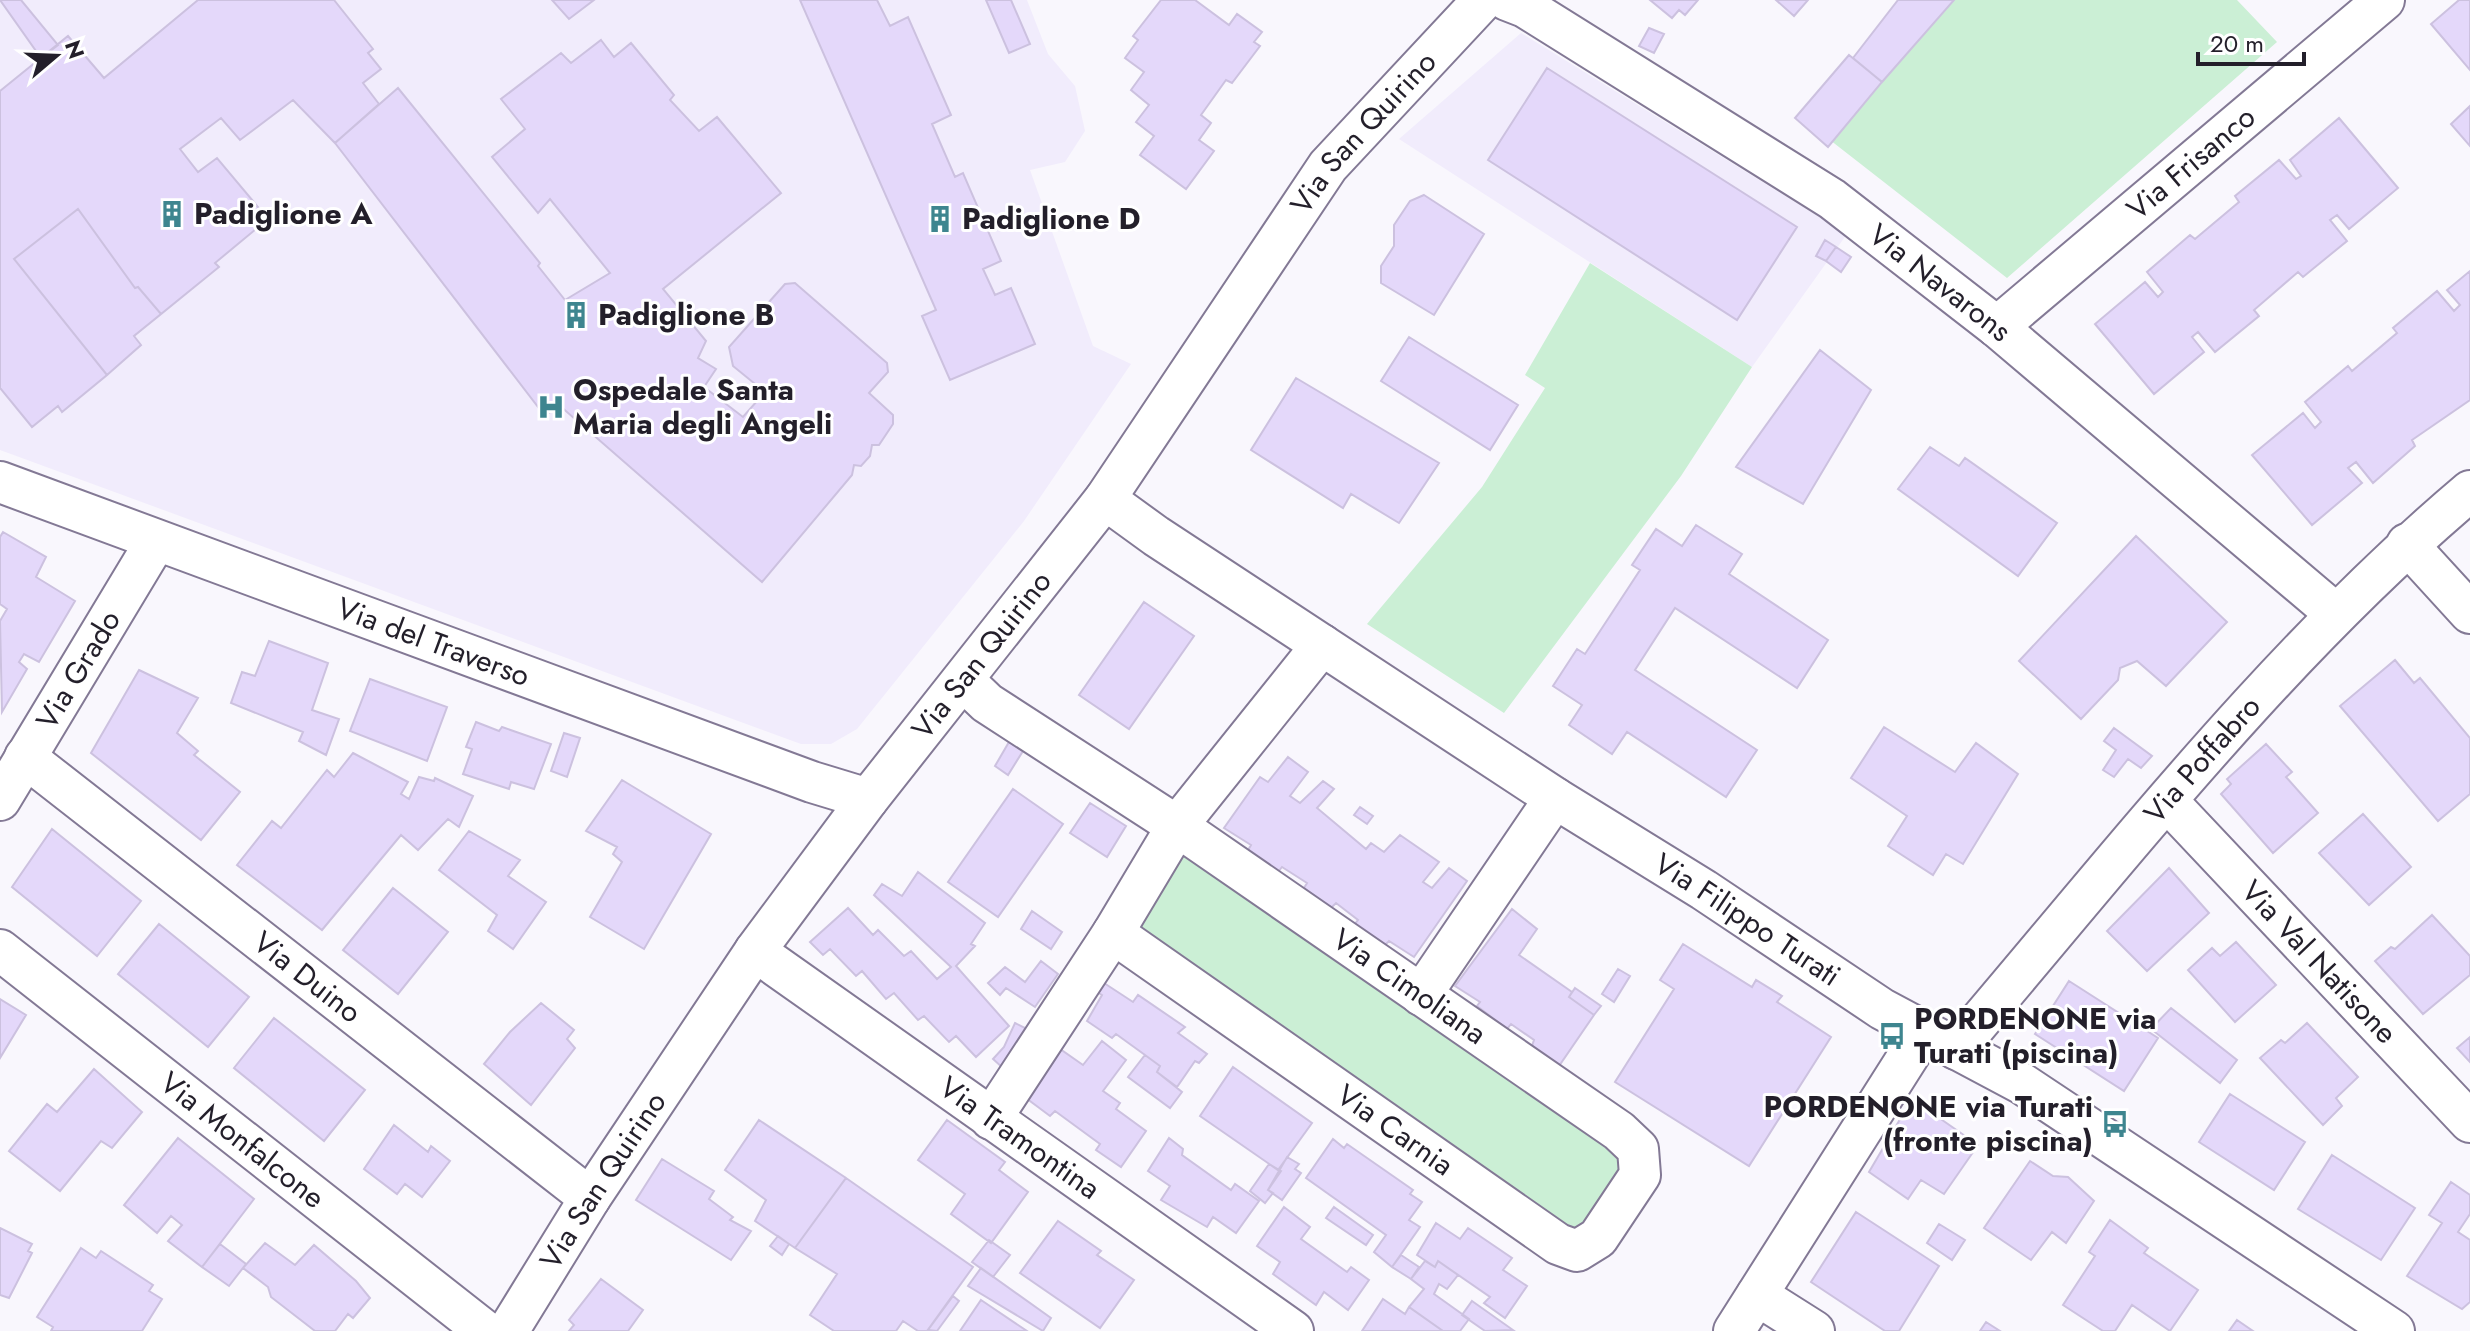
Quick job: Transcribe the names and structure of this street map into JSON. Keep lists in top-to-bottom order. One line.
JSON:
{"streets":{"street":["Via San Quirino","Via Frisanco","Via Navarons","Via del Traverso","Via Grado","Via Poffabro","Via Filippo Turati","Via Val Natisone","Via Duino","Via Cimoliana","Via Carnia","Via Tramontina","Via Monfalcone"]},"crossings":[["Via San Quirino","Via del Traverso"],["Via San Quirino","Via Filippo Turati"],["Via San Quirino","Via Duino"],["Via San Quirino","Via Cimoliana"],["Via San Quirino","Via Tramontina"],["Via Frisanco","Via Navarons"],["Via Navarons","Via Poffabro"],["Via del Traverso","Via Grado"],["Via Grado","Via Duino"],["Via Poffabro","Via Filippo Turati"],["Via Poffabro","Via Val Natisone"],["Via Cimoliana","Via Carnia"]],"places":{"building":["Padiglione A","Padiglione D","Padiglione B"],"hospital":["Ospedale Santa Maria degli Angeli"],"bus stop":["PORDENONE via Turati (piscina)","PORDENONE via Turati (fronte piscina)"]},"scale_bar":"20 m","north":"right"}
